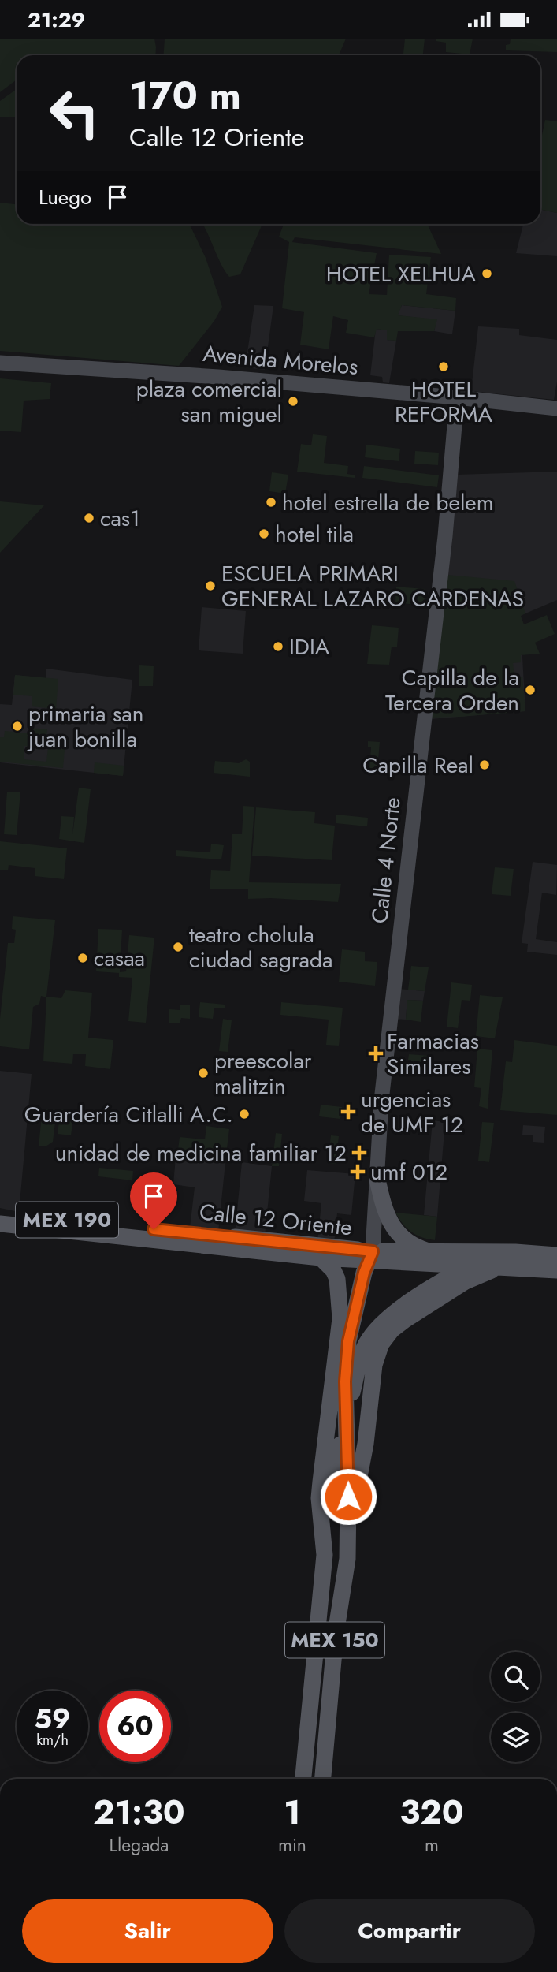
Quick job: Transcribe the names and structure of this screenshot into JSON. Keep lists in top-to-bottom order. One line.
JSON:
{"streets":{"main road":["Avenida Morelos","Calle 4 Norte","MEX 190","Calle 12 Oriente","MEX 150"]},"crossings":[["Avenida Morelos","Calle 4 Norte"],["Calle 4 Norte","Calle 12 Oriente"],["Calle 12 Oriente","MEX 150"]],"places":{"other":["HOTEL XELHUA","HOTEL REFORMA","plaza comercial san miguel","hotel estrella de belem","cas1","hotel tila","ESCUELA PRIMARI GENERAL LAZARO CARDENAS","IDIA","Capilla de la Tercera Orden","primaria san juan bonilla","Capilla Real","teatro cholula ciudad sagrada","casaa","preescolar malitzin","Guardería Citlalli A.C."],"health":["Farmacias Similares","urgencias de UMF 12","unidad de medicina familiar 12","umf 012"]},"page":{"status":"21:29","turn":["170 m","Calle 12 Oriente"],"then":"Luego","speed":"59 km/h","limit":"60","eta":["21:30","Llegada","1","min","320","m"],"buttons":["Salir","Compartir"]}}
